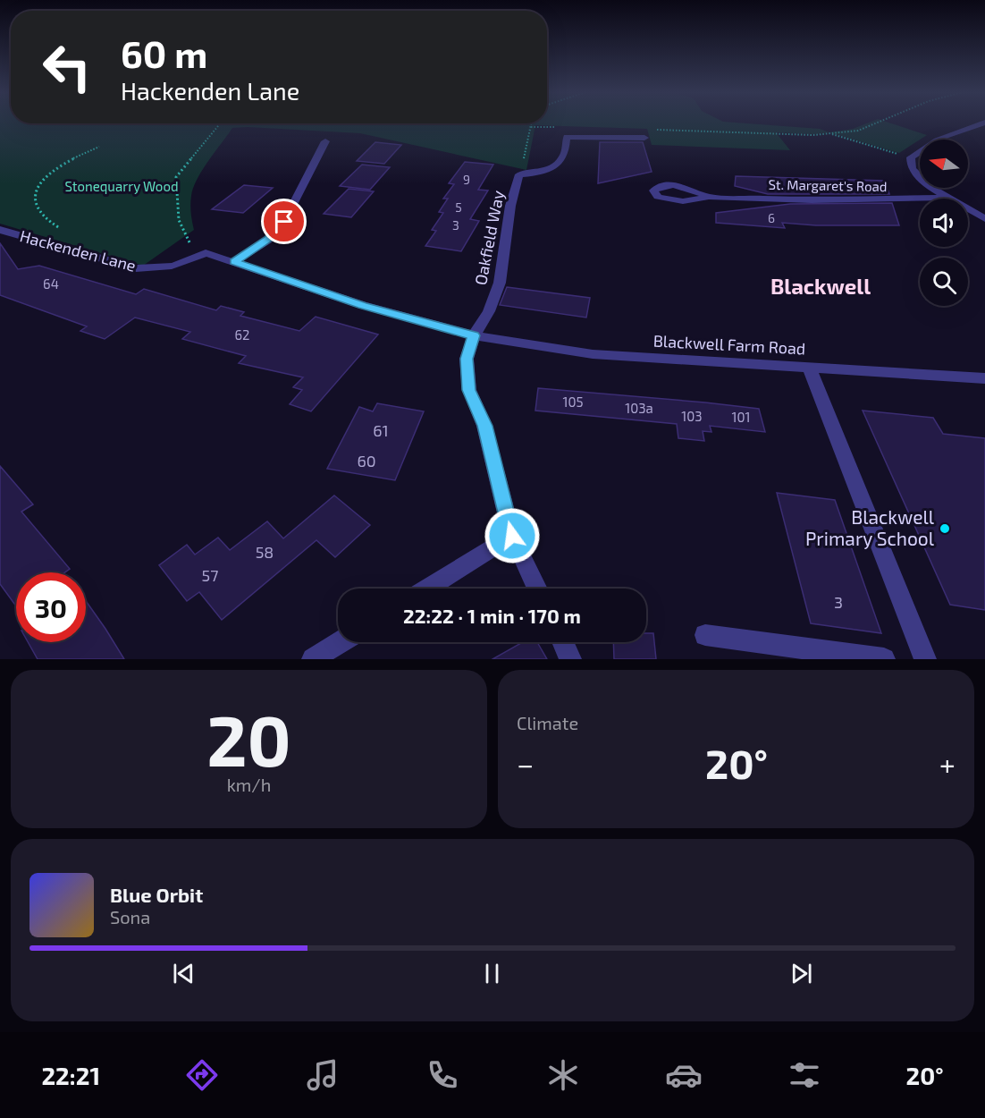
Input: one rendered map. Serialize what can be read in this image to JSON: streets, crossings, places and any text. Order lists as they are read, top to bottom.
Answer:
{
  "streets": {
    "street": [
      "St. Margaret's Road",
      "Oakfield Way",
      "Hackenden Lane",
      "Blackwell Farm Road"
    ]
  },
  "crossings": [
    ["Oakfield Way", "Blackwell Farm Road"]
  ],
  "districts": ["Blackwell"],
  "parks": ["Stonequarry Wood"],
  "places": ["Blackwell Primary School"],
  "house_numbers": [
    "9",
    "5",
    "6",
    "3",
    "64",
    "62",
    "105",
    "103a",
    "103",
    "101",
    "61",
    "60",
    "58",
    "57",
    "3"
  ],
  "north": "left",
  "page": {
    "turn": ["60 m", "Hackenden Lane"],
    "limit": "30",
    "trip": "22:22 · 1 min · 170 m",
    "tile": [
      ["20", "km/h"],
      "Climate"
    ],
    "heat": ["−", "20°", "+"],
    "song": ["Blue Orbit", "Sona"],
    "tabs": ["22:21", "20°"]
  }
}
